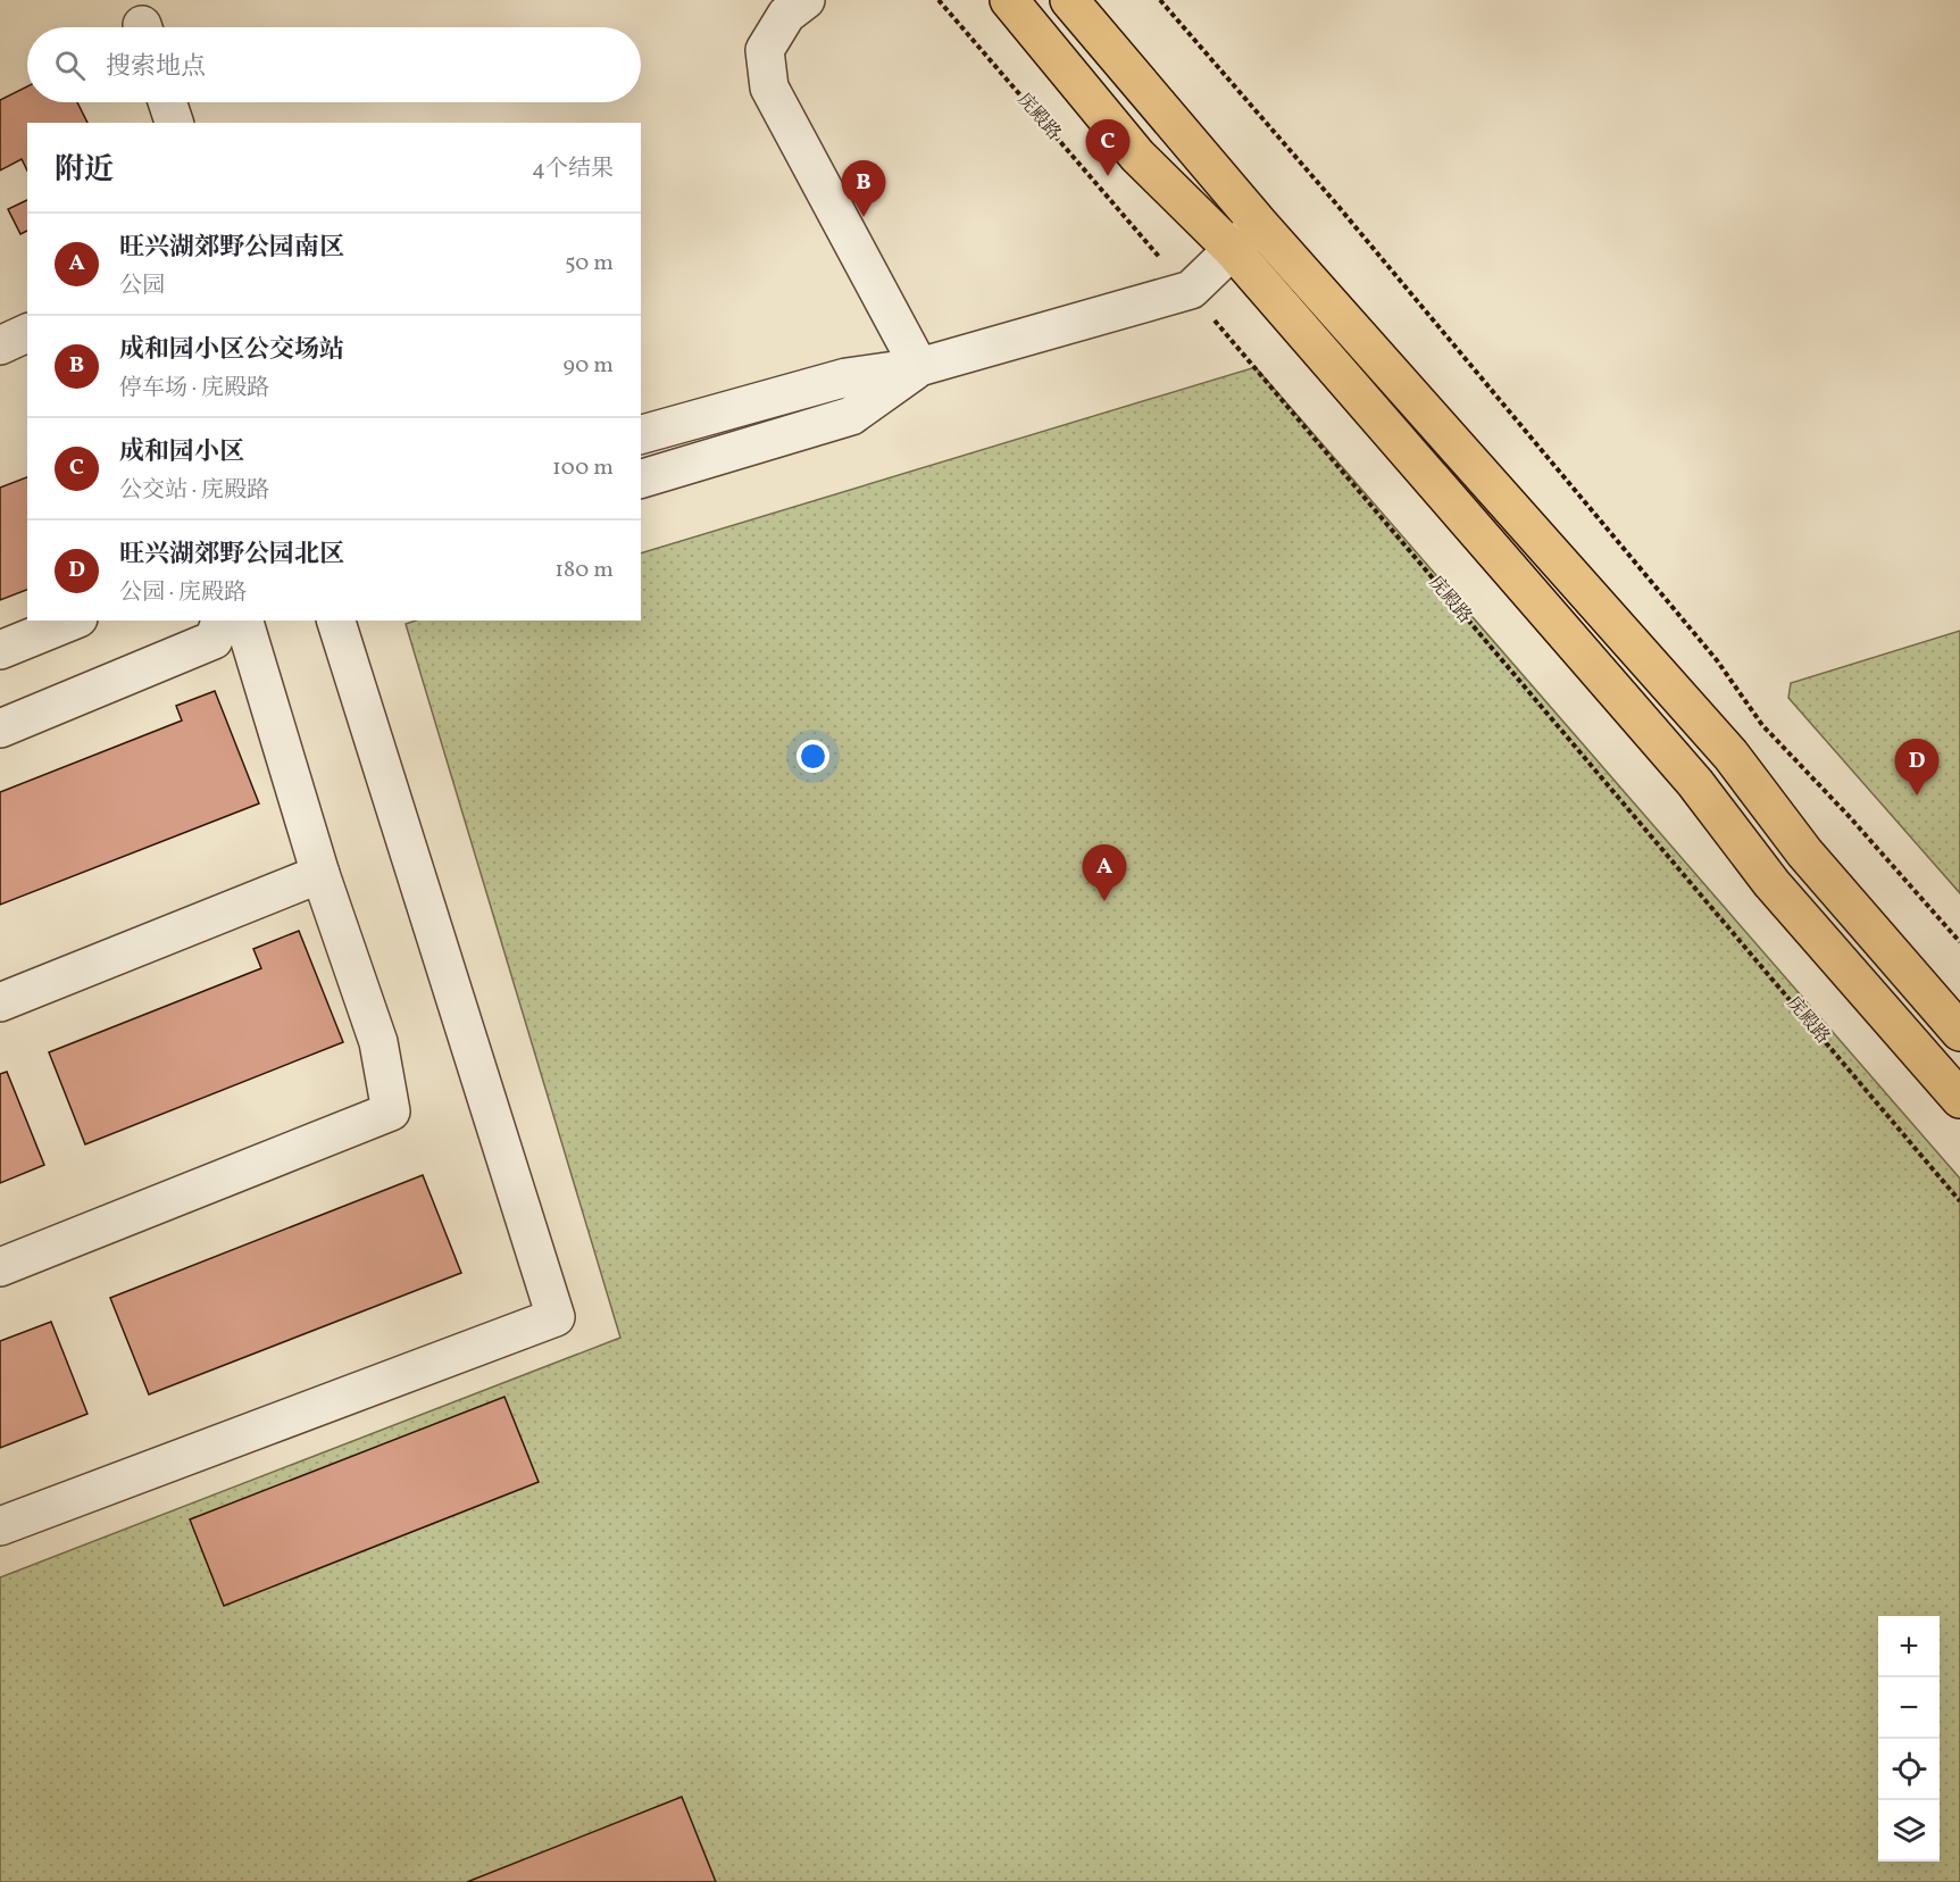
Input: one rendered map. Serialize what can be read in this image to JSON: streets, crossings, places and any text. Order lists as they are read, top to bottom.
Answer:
{
  "streets": {
    "path": ["庑殿路"]
  },
  "page": {
    "search": "搜索地点",
    "pins": [
      "C",
      "B",
      "D",
      "A"
    ],
    "heading": ["附近", "4个结果"],
    "list": [
      {
        "mark": "A",
        "name": "旺兴湖郊野公园南区",
        "note": "公园",
        "value": "50 m"
      },
      {
        "mark": "B",
        "name": "成和园小区公交场站",
        "note": "停车场 · 庑殿路",
        "value": "90 m"
      },
      {
        "mark": "C",
        "name": "成和园小区",
        "note": "公交站 · 庑殿路",
        "value": "100 m"
      },
      {
        "mark": "D",
        "name": "旺兴湖郊野公园北区",
        "note": "公园 · 庑殿路",
        "value": "180 m"
      }
    ],
    "map_buttons": ["+", "−"]
  }
}
